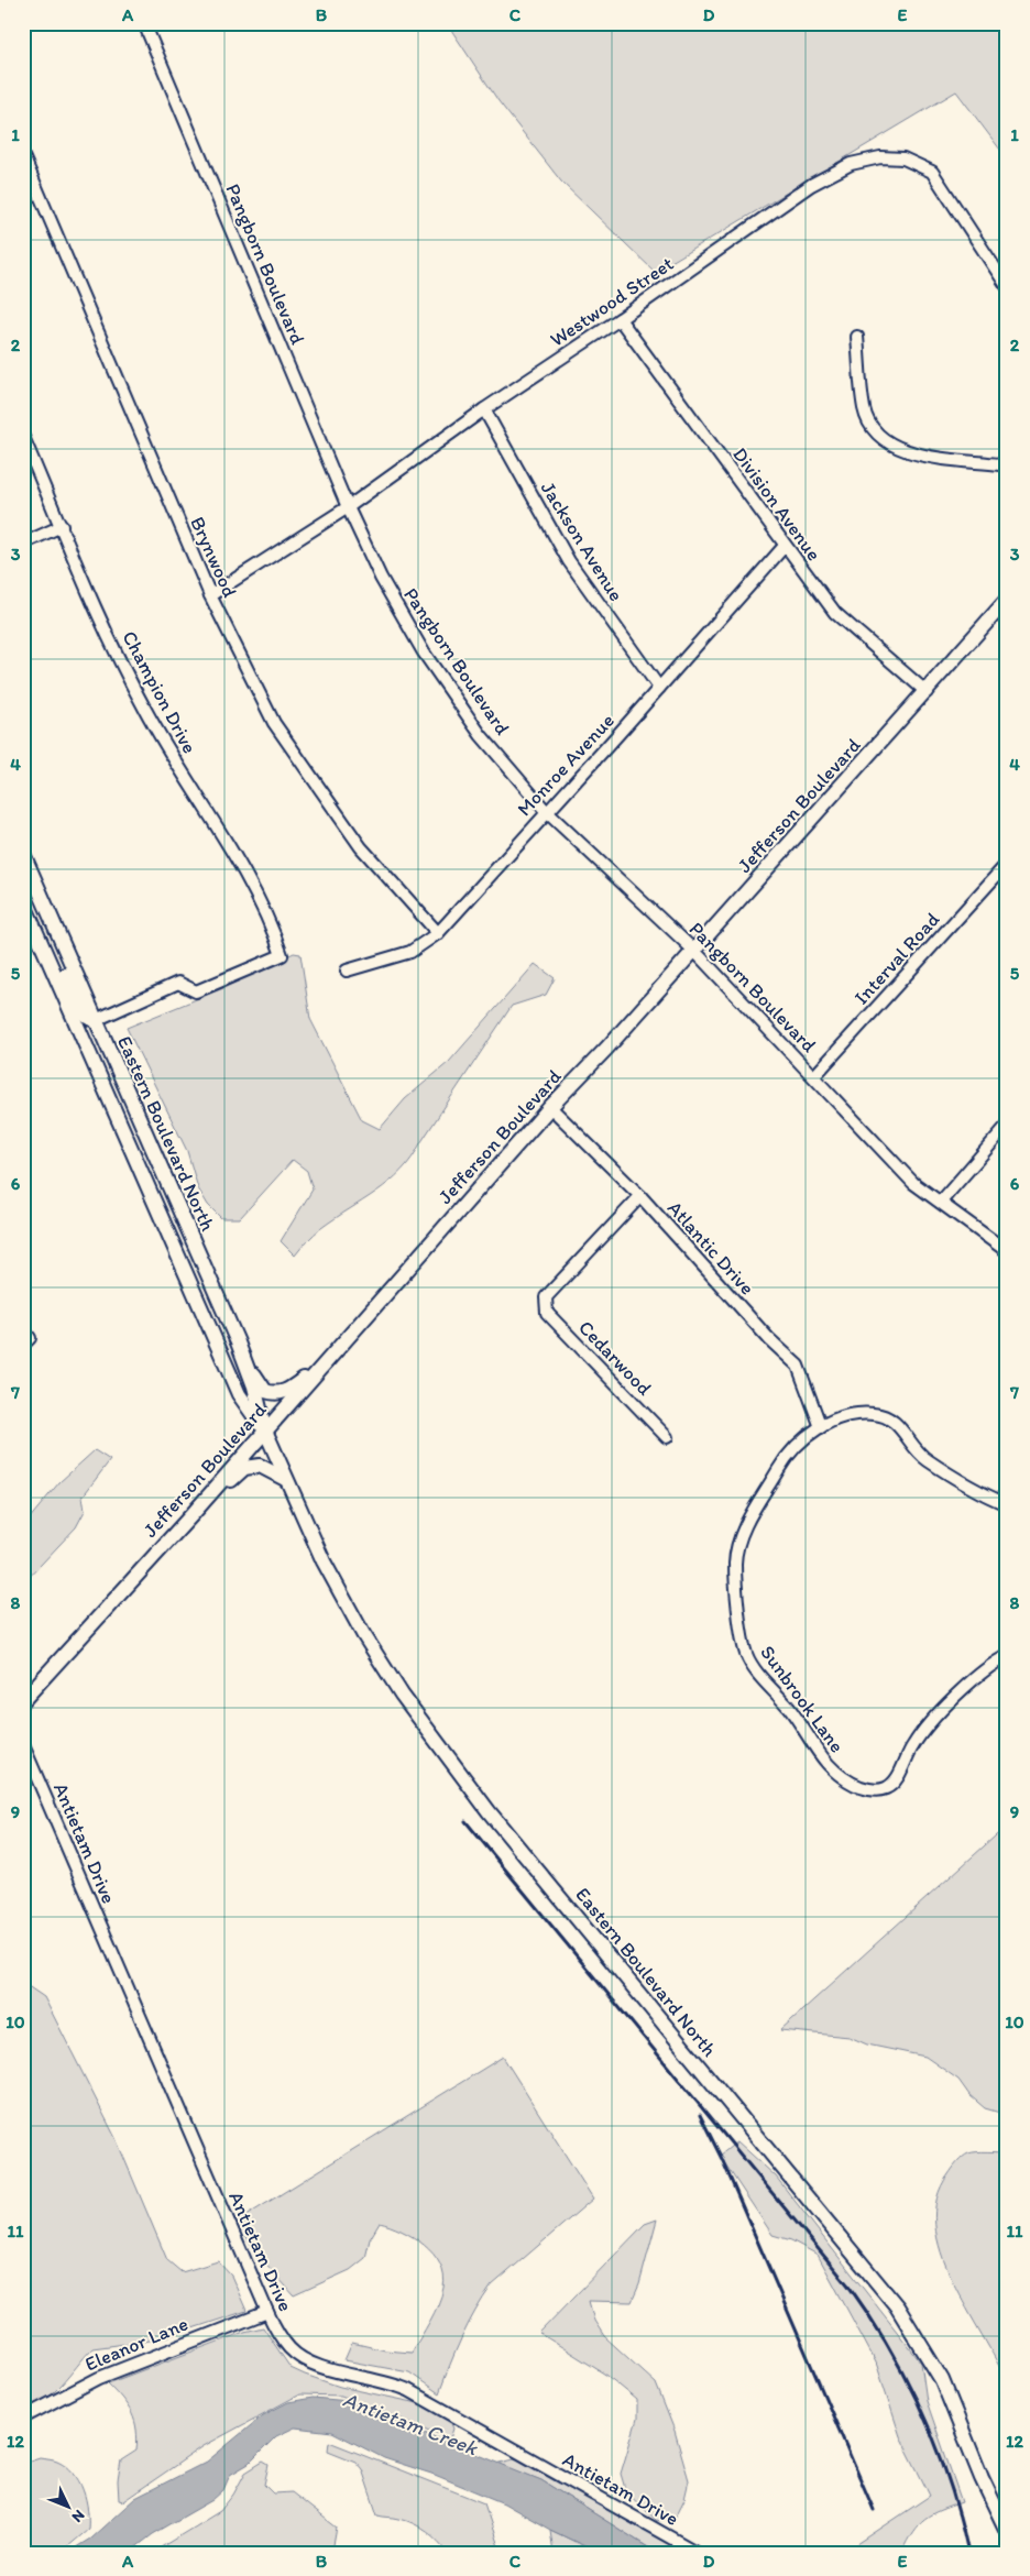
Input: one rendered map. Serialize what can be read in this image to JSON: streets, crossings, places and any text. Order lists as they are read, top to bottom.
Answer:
{
  "streets": {
    "main road": ["Jefferson Boulevard", "Eastern Boulevard North"],
    "street": [
      "Pangborn Boulevard",
      "Westwood Street",
      "Division Avenue",
      "Jackson Avenue",
      "Brynwood",
      "Champion Drive",
      "Monroe Avenue",
      "Interval Road",
      "Atlantic Drive",
      "Cedarwood",
      "Sunbrook Lane",
      "Antietam Drive",
      "Eleanor Lane"
    ]
  },
  "crossings": [
    ["Pangborn Boulevard", "Westwood Street"],
    ["Pangborn Boulevard", "Monroe Avenue"],
    ["Pangborn Boulevard", "Jefferson Boulevard"],
    ["Pangborn Boulevard", "Interval Road"],
    ["Westwood Street", "Division Avenue"],
    ["Westwood Street", "Jackson Avenue"],
    ["Westwood Street", "Brynwood"],
    ["Division Avenue", "Monroe Avenue"],
    ["Division Avenue", "Jefferson Boulevard"],
    ["Jackson Avenue", "Monroe Avenue"],
    ["Brynwood", "Monroe Avenue"],
    ["Champion Drive", "Eastern Boulevard North"],
    ["Jefferson Boulevard", "Eastern Boulevard North"],
    ["Jefferson Boulevard", "Atlantic Drive"],
    ["Atlantic Drive", "Cedarwood"],
    ["Atlantic Drive", "Sunbrook Lane"],
    ["Antietam Drive", "Eleanor Lane"]
  ],
  "water": ["Antietam Creek"],
  "north": "bottom right",
  "grid": {
    "columns": [
      "A",
      "B",
      "C",
      "D",
      "E"
    ],
    "rows": [
      "1",
      "2",
      "3",
      "4",
      "5",
      "6",
      "7",
      "8",
      "9",
      "10",
      "11",
      "12"
    ]
  }
}
